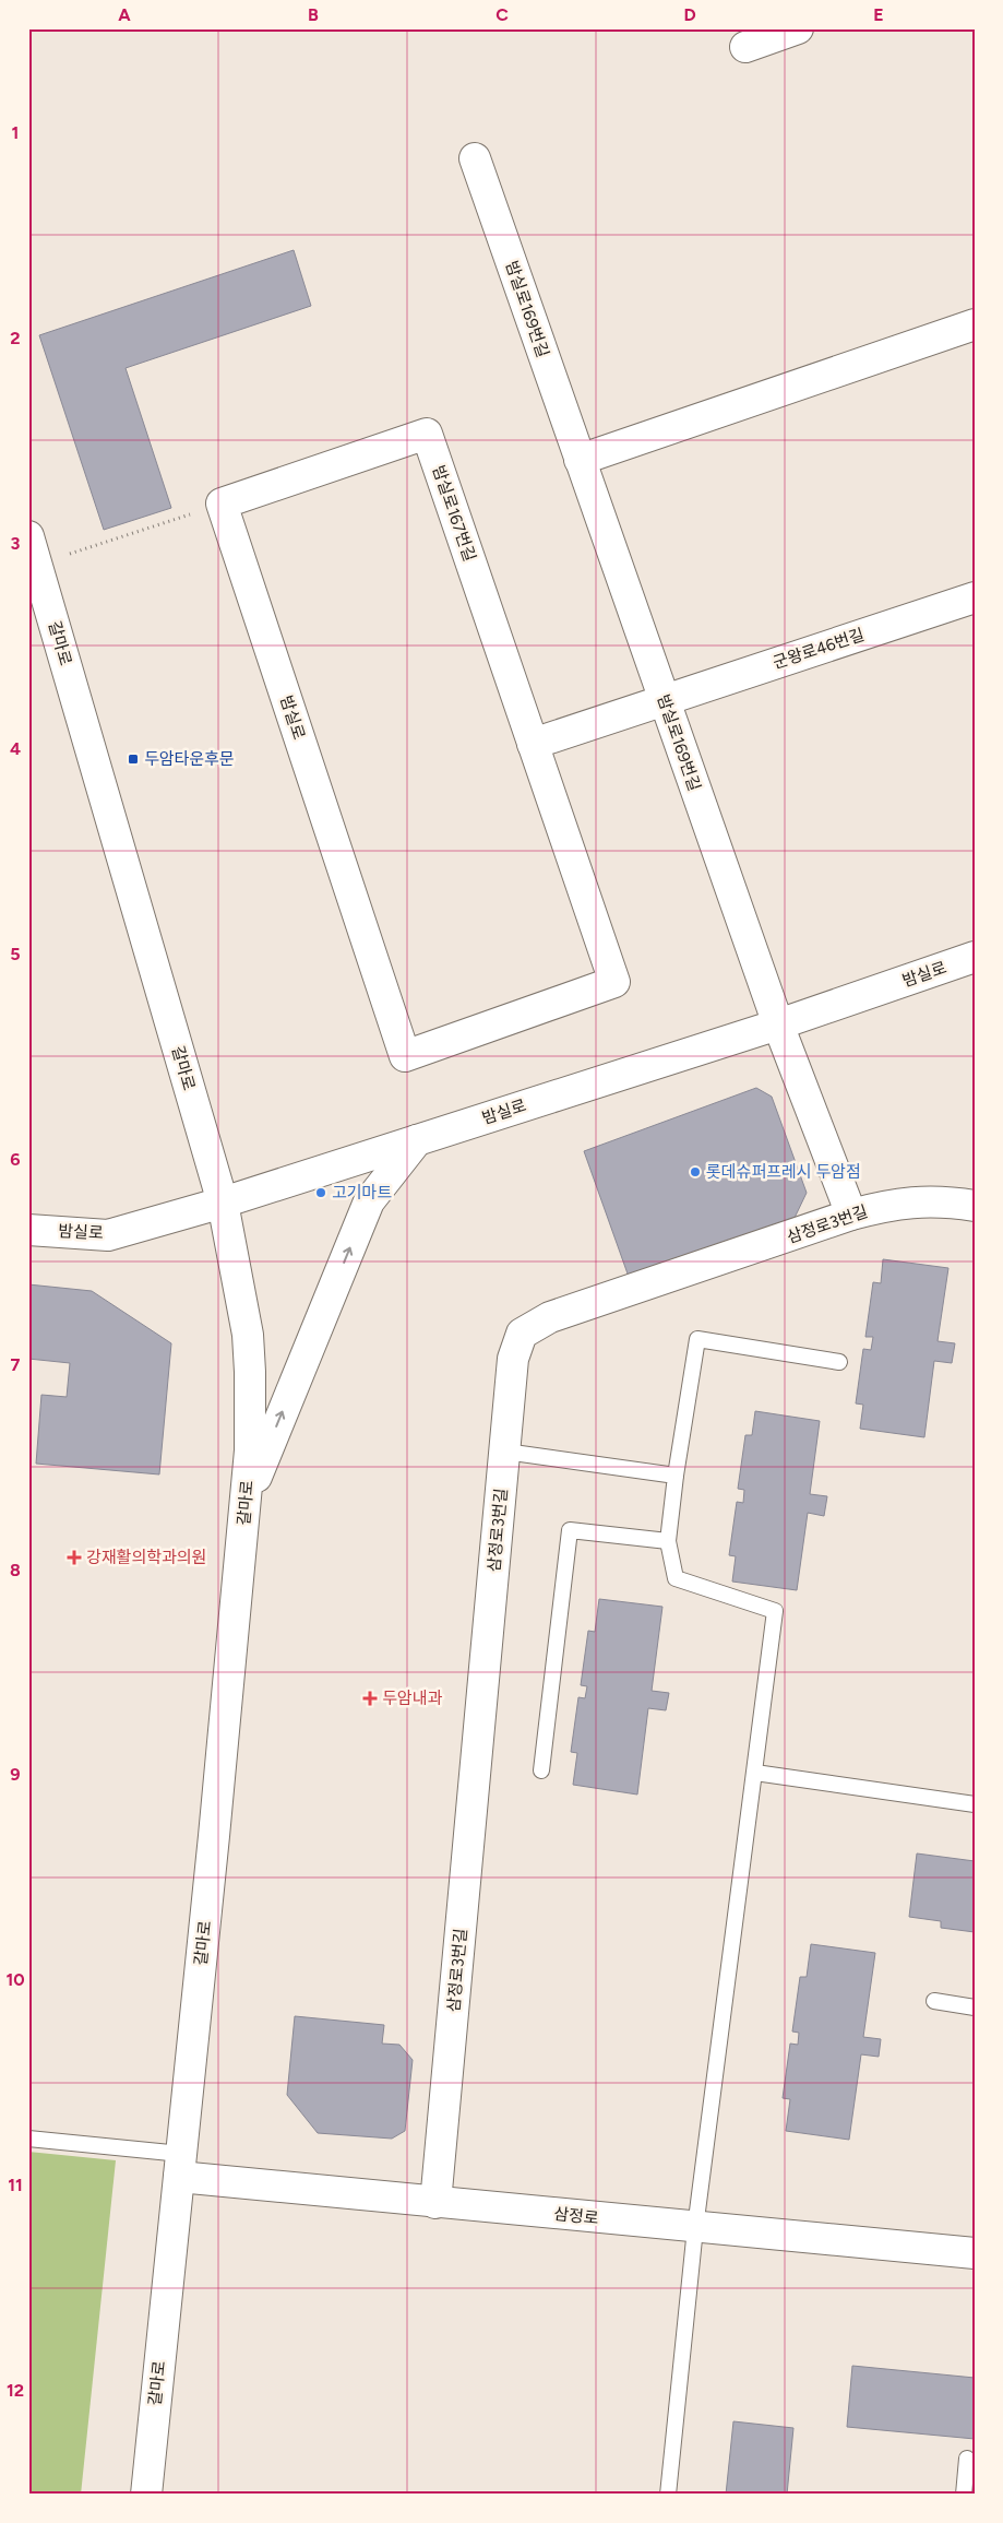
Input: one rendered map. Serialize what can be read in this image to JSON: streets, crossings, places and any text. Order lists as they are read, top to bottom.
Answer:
{
  "streets": {
    "street": [
      "밤실로169번길",
      "밤실로167번길",
      "갈마로",
      "군왕로46번길",
      "밤실로",
      "삼정로3번길",
      "삼정로"
    ]
  },
  "crossings": [
    ["밤실로169번길", "군왕로46번길"],
    ["밤실로169번길", "밤실로"],
    ["밤실로169번길", "삼정로3번길"],
    ["밤실로167번길", "군왕로46번길"],
    ["밤실로167번길", "밤실로"],
    ["갈마로", "밤실로"],
    ["갈마로", "삼정로"],
    ["삼정로3번길", "삼정로"]
  ],
  "places": {
    "transit": ["두암타운후문"],
    "other": ["롯데슈퍼프레시 두암점", "고기마트"],
    "health": ["강재활의학과의원", "두암내과"]
  },
  "grid": {
    "columns": [
      "A",
      "B",
      "C",
      "D",
      "E"
    ],
    "rows": [
      "1",
      "2",
      "3",
      "4",
      "5",
      "6",
      "7",
      "8",
      "9",
      "10",
      "11",
      "12"
    ]
  }
}
